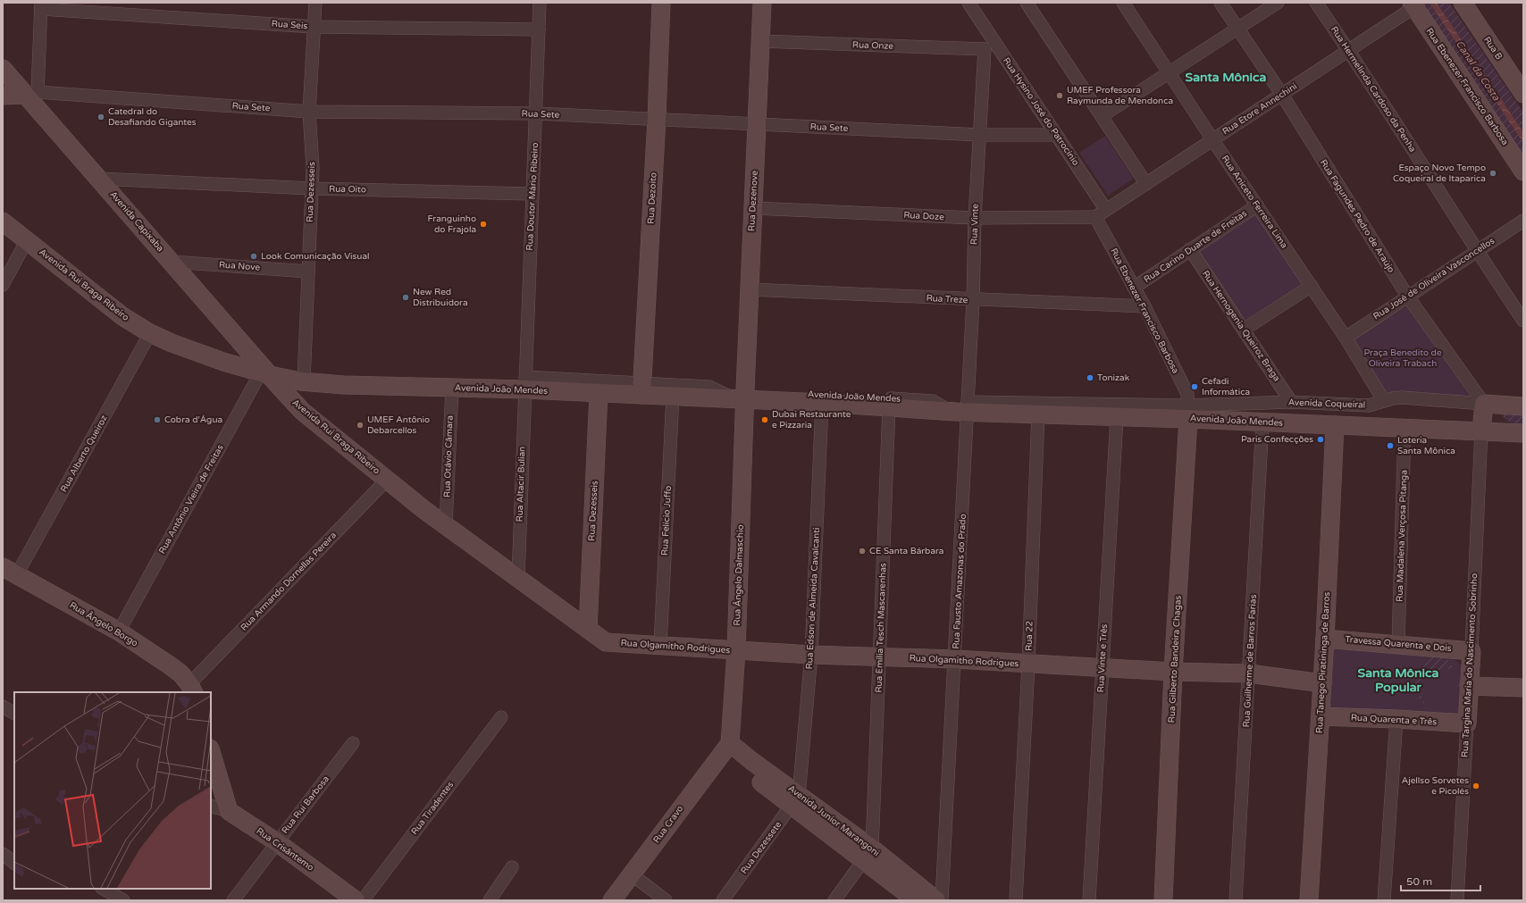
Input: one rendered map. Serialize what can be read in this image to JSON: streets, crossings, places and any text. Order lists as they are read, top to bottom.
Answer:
{
  "streets": {
    "street": [
      "Rua Seis",
      "Rua Onze",
      "Rua B",
      "Rua Ebenezer Francisco Barbosa",
      "Rua Hermelinda Cardoso da Penha",
      "Rua Sete",
      "Rua Etore Annechini",
      "Rua Hysino José do Patrocínio",
      "Rua Oito",
      "Rua Dezesseis",
      "Rua Doutor Mário Ribeiro",
      "Rua Dezoito",
      "Rua Dezenove",
      "Rua Aniceto Ferreira Lima",
      "Rua Doze",
      "Rua Fagundes Pedro de Araújo",
      "Avenida Capixaba",
      "Rua Vinte",
      "Rua Carino Duarte de Freitas",
      "Rua Nove",
      "Rua José de Oliveira Vasconcellos",
      "Avenida Rui Braga Ribeiro",
      "Rua Treze",
      "Rua Hernogenia Queiroz Braga",
      "Avenida João Mendes",
      "Avenida Coqueiral",
      "Rua Alberto Queiroz",
      "Rua Otávio Câmara",
      "Rua Altacir Bulian",
      "Rua Antônio Vieira de Freitas",
      "Rua Felício Juffo",
      "Rua Madalena Verçosa Pitanga",
      "Rua Ângelo Dalmaschio",
      "Rua Armando Dornellas Pereira",
      "Rua Fausto Amazonas do Prado",
      "Rua Edson de Almeida Cavalcanti",
      "Rua Ângelo Borgo",
      "Rua Emília Tesch Mascarenhas",
      "Rua 22",
      "Travessa Quarenta e Dois",
      "Rua Olgamitho Rodrigues",
      "Rua Vinte e Três",
      "Rua Gilberto Bandeira Chagas",
      "Rua Guilherme de Barros Farias",
      "Rua Tanego Piratininga de Barros",
      "Rua Targina Maria do Nascimento Sobrinho",
      "Rua Quarenta e Três",
      "Rua Rui Barbosa",
      "Rua Tiradentes",
      "Avenida Junior Marangoni",
      "Rua Cravo",
      "Rua Dezessete",
      "Rua Crisântemo"
    ]
  },
  "crossings": [
    ["Rua Seis", "Rua Dezesseis"],
    ["Rua Seis", "Rua Doutor Mário Ribeiro"],
    ["Rua Onze", "Rua Hysino José do Patrocínio"],
    ["Rua Onze", "Rua Dezenove"],
    ["Rua Onze", "Rua Vinte"],
    ["Rua Ebenezer Francisco Barbosa", "Rua Etore Annechini"],
    ["Rua Ebenezer Francisco Barbosa", "Rua Doze"],
    ["Rua Ebenezer Francisco Barbosa", "Rua Carino Duarte de Freitas"],
    ["Rua Ebenezer Francisco Barbosa", "Rua Treze"],
    ["Rua Ebenezer Francisco Barbosa", "Avenida João Mendes"],
    ["Rua Ebenezer Francisco Barbosa", "Avenida Coqueiral"],
    ["Rua Ebenezer Francisco Barbosa", "Rua Gilberto Bandeira Chagas"],
    ["Rua Hermelinda Cardoso da Penha", "Rua Etore Annechini"],
    ["Rua Hermelinda Cardoso da Penha", "Rua José de Oliveira Vasconcellos"],
    ["Rua Sete", "Rua Hysino José do Patrocínio"],
    ["Rua Sete", "Rua Dezesseis"],
    ["Rua Sete", "Rua Doutor Mário Ribeiro"],
    ["Rua Sete", "Rua Dezoito"],
    ["Rua Sete", "Rua Dezenove"],
    ["Rua Sete", "Avenida Capixaba"],
    ["Rua Sete", "Rua Vinte"],
    ["Rua Etore Annechini", "Rua Hysino José do Patrocínio"],
    ["Rua Etore Annechini", "Rua Aniceto Ferreira Lima"],
    ["Rua Etore Annechini", "Rua Fagundes Pedro de Araújo"],
    ["Rua Hysino José do Patrocínio", "Rua Vinte"],
    ["Rua Oito", "Rua Dezesseis"],
    ["Rua Oito", "Rua Doutor Mário Ribeiro"],
    ["Rua Oito", "Avenida Capixaba"],
    ["Rua Dezesseis", "Rua Nove"],
    ["Rua Dezesseis", "Avenida Rui Braga Ribeiro"],
    ["Rua Dezesseis", "Avenida João Mendes"],
    ["Rua Doutor Mário Ribeiro", "Avenida João Mendes"],
    ["Rua Doutor Mário Ribeiro", "Rua Altacir Bulian"],
    ["Rua Dezoito", "Avenida João Mendes"],
    ["Rua Dezenove", "Rua Doze"],
    ["Rua Dezenove", "Rua Treze"],
    ["Rua Dezenove", "Avenida João Mendes"],
    ["Rua Dezenove", "Rua Ângelo Dalmaschio"],
    ["Rua Aniceto Ferreira Lima", "Rua Carino Duarte de Freitas"],
    ["Rua Aniceto Ferreira Lima", "Rua José de Oliveira Vasconcellos"],
    ["Rua Aniceto Ferreira Lima", "Avenida Coqueiral"],
    ["Rua Doze", "Rua Vinte"],
    ["Rua Fagundes Pedro de Araújo", "Rua José de Oliveira Vasconcellos"],
    ["Rua Fagundes Pedro de Araújo", "Avenida Coqueiral"],
    ["Avenida Capixaba", "Rua Nove"],
    ["Avenida Capixaba", "Avenida Rui Braga Ribeiro"],
    ["Avenida Capixaba", "Avenida João Mendes"],
    ["Avenida Capixaba", "Rua Antônio Vieira de Freitas"],
    ["Rua Vinte", "Rua Treze"],
    ["Rua Vinte", "Avenida João Mendes"],
    ["Rua Vinte", "Rua Fausto Amazonas do Prado"],
    ["Rua Carino Duarte de Freitas", "Rua Hernogenia Queiroz Braga"],
    ["Avenida Rui Braga Ribeiro", "Avenida João Mendes"],
    ["Avenida Rui Braga Ribeiro", "Rua Alberto Queiroz"],
    ["Avenida Rui Braga Ribeiro", "Rua Otávio Câmara"],
    ["Avenida Rui Braga Ribeiro", "Rua Altacir Bulian"],
    ["Avenida Rui Braga Ribeiro", "Rua Antônio Vieira de Freitas"],
    ["Avenida Rui Braga Ribeiro", "Rua Armando Dornellas Pereira"],
    ["Avenida Rui Braga Ribeiro", "Rua Olgamitho Rodrigues"],
    ["Rua Hernogenia Queiroz Braga", "Avenida Coqueiral"],
    ["Avenida João Mendes", "Avenida Coqueiral"],
    ["Avenida João Mendes", "Rua Otávio Câmara"],
    ["Avenida João Mendes", "Rua Altacir Bulian"],
    ["Avenida João Mendes", "Rua Antônio Vieira de Freitas"],
    ["Avenida João Mendes", "Rua Felício Juffo"],
    ["Avenida João Mendes", "Rua Madalena Verçosa Pitanga"],
    ["Avenida João Mendes", "Rua Ângelo Dalmaschio"],
    ["Avenida João Mendes", "Rua Fausto Amazonas do Prado"],
    ["Avenida João Mendes", "Rua Edson de Almeida Cavalcanti"],
    ["Avenida João Mendes", "Rua Emília Tesch Mascarenhas"],
    ["Avenida João Mendes", "Rua 22"],
    ["Avenida João Mendes", "Rua Vinte e Três"],
    ["Avenida João Mendes", "Rua Gilberto Bandeira Chagas"],
    ["Avenida João Mendes", "Rua Guilherme de Barros Farias"],
    ["Avenida João Mendes", "Rua Tanego Piratininga de Barros"],
    ["Avenida João Mendes", "Rua Targina Maria do Nascimento Sobrinho"],
    ["Avenida Coqueiral", "Rua Gilberto Bandeira Chagas"],
    ["Rua Alberto Queiroz", "Rua Ângelo Borgo"],
    ["Rua Antônio Vieira de Freitas", "Rua Ângelo Borgo"],
    ["Rua Felício Juffo", "Rua Olgamitho Rodrigues"],
    ["Rua Madalena Verçosa Pitanga", "Travessa Quarenta e Dois"],
    ["Rua Ângelo Dalmaschio", "Rua Olgamitho Rodrigues"],
    ["Rua Ângelo Dalmaschio", "Avenida Junior Marangoni"],
    ["Rua Ângelo Dalmaschio", "Rua Cravo"],
    ["Rua Armando Dornellas Pereira", "Rua Ângelo Borgo"],
    ["Rua Fausto Amazonas do Prado", "Rua Olgamitho Rodrigues"],
    ["Rua Edson de Almeida Cavalcanti", "Rua Olgamitho Rodrigues"],
    ["Rua Edson de Almeida Cavalcanti", "Avenida Junior Marangoni"],
    ["Rua Edson de Almeida Cavalcanti", "Rua Dezessete"],
    ["Rua Emília Tesch Mascarenhas", "Rua Olgamitho Rodrigues"],
    ["Rua Emília Tesch Mascarenhas", "Avenida Junior Marangoni"],
    ["Rua 22", "Rua Olgamitho Rodrigues"],
    ["Travessa Quarenta e Dois", "Rua Tanego Piratininga de Barros"],
    ["Travessa Quarenta e Dois", "Rua Targina Maria do Nascimento Sobrinho"],
    ["Rua Olgamitho Rodrigues", "Rua Vinte e Três"],
    ["Rua Olgamitho Rodrigues", "Rua Gilberto Bandeira Chagas"],
    ["Rua Olgamitho Rodrigues", "Rua Guilherme de Barros Farias"],
    ["Rua Olgamitho Rodrigues", "Rua Tanego Piratininga de Barros"],
    ["Rua Tanego Piratininga de Barros", "Rua Quarenta e Três"],
    ["Rua Targina Maria do Nascimento Sobrinho", "Rua Quarenta e Três"],
    ["Rua Rui Barbosa", "Rua Crisântemo"],
    ["Avenida Junior Marangoni", "Rua Cravo"],
    ["Avenida Junior Marangoni", "Rua Dezessete"]
  ],
  "districts": ["Santa Mônica", "Santa Mônica Popular"],
  "water": ["Canal da Costa"],
  "parks": ["Praça Benedito de Oliveira Trabach"],
  "places": [
    "UMEF Professora Raymunda de Mendonca",
    "Catedral do Desafiando Gigantes",
    "Espaço Novo Tempo Coqueiral de Itaparica",
    "Franguinho do Frajola",
    "Look Comunicação Visual",
    "New Red Distribuidora",
    "Tonizak",
    "Cefadi Informática",
    "Cobra d'Água",
    "Dubai Restaurante e Pizzaria",
    "UMEF Antônio Debarcellos",
    "Paris Confecções",
    "Loteria Santa Mônica",
    "CE Santa Bárbara",
    "Ajellso Sorvetes e Picolés"
  ],
  "scale_bar": "50 m"
}
